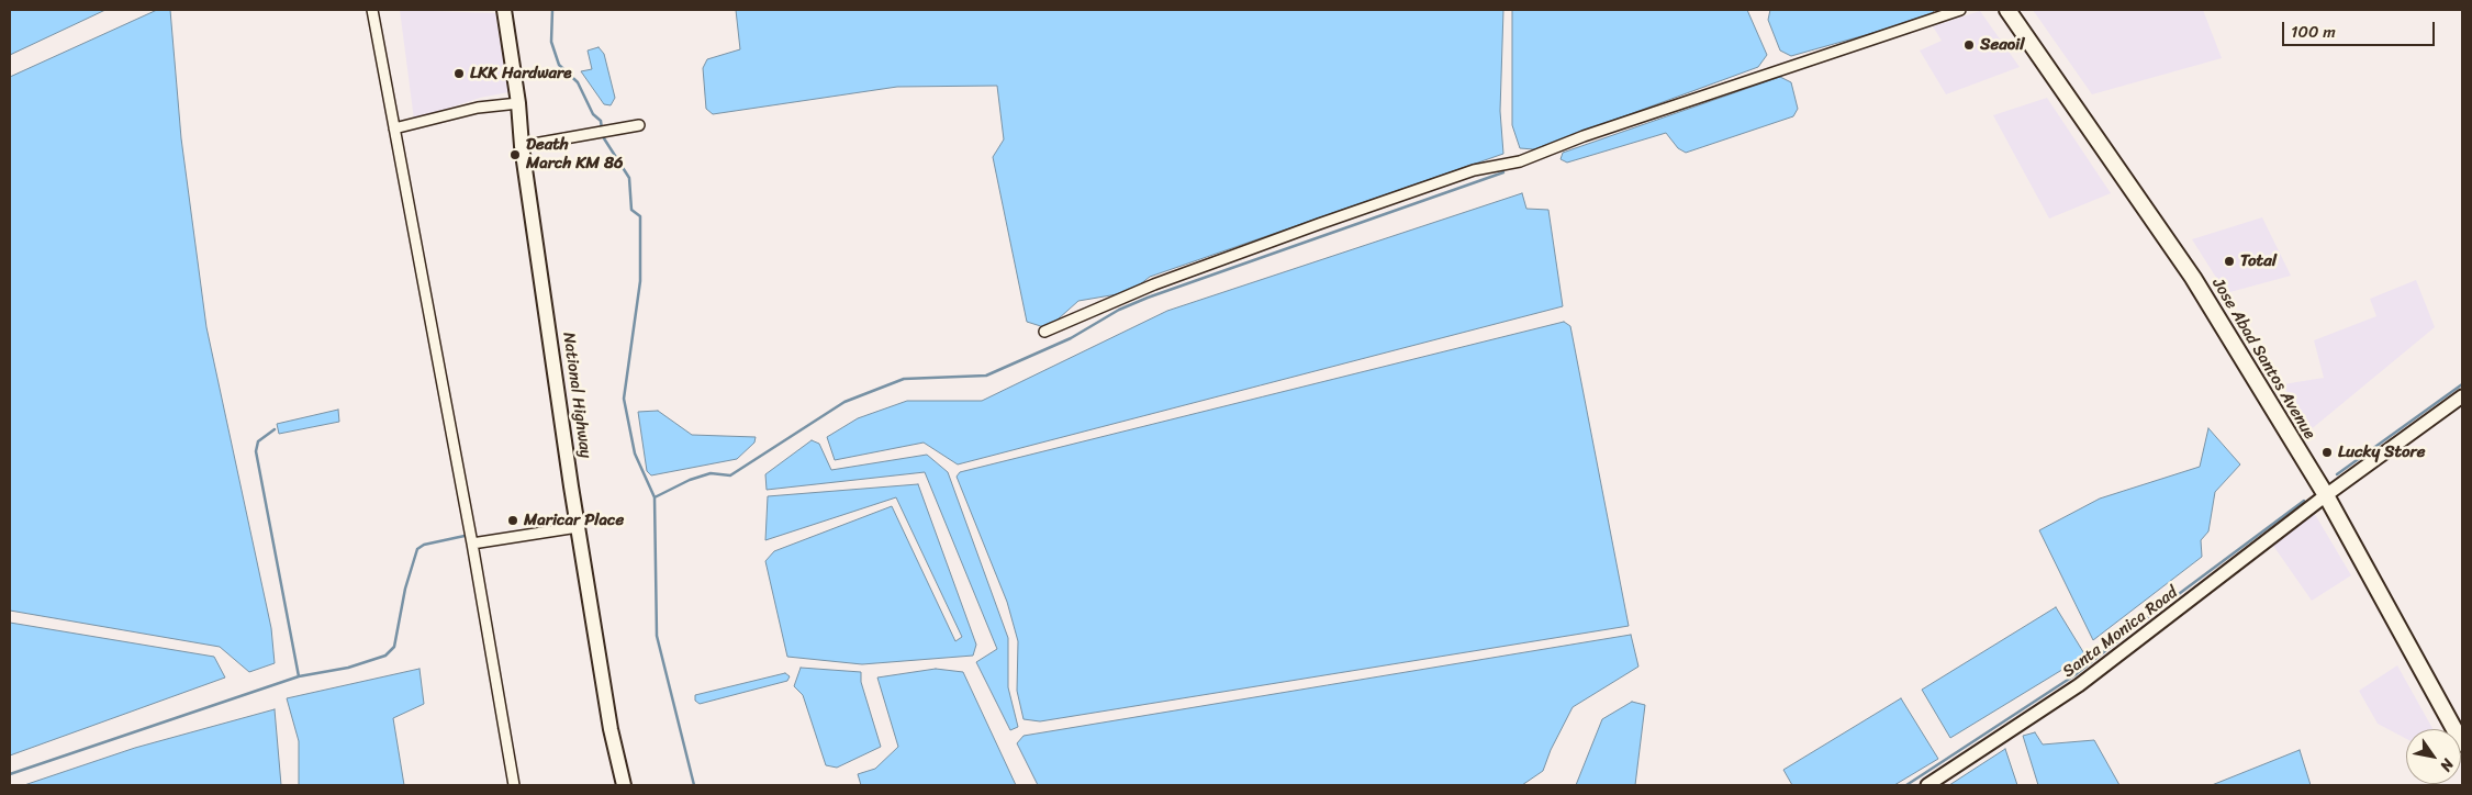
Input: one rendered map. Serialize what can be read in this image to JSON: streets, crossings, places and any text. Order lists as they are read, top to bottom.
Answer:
{
  "streets": {
    "highway": ["Jose Abad Santos Avenue"],
    "main road": ["National Highway"],
    "street": ["Santa Monica Road"]
  },
  "crossings": [
    ["Jose Abad Santos Avenue", "Santa Monica Road"]
  ],
  "places": [
    "Seaoil",
    "LKK Hardware",
    "Death March KM 86",
    "Total",
    "Lucky Store",
    "Maricar Place"
  ],
  "scale_bar": "100 m",
  "north": "bottom right"
}
